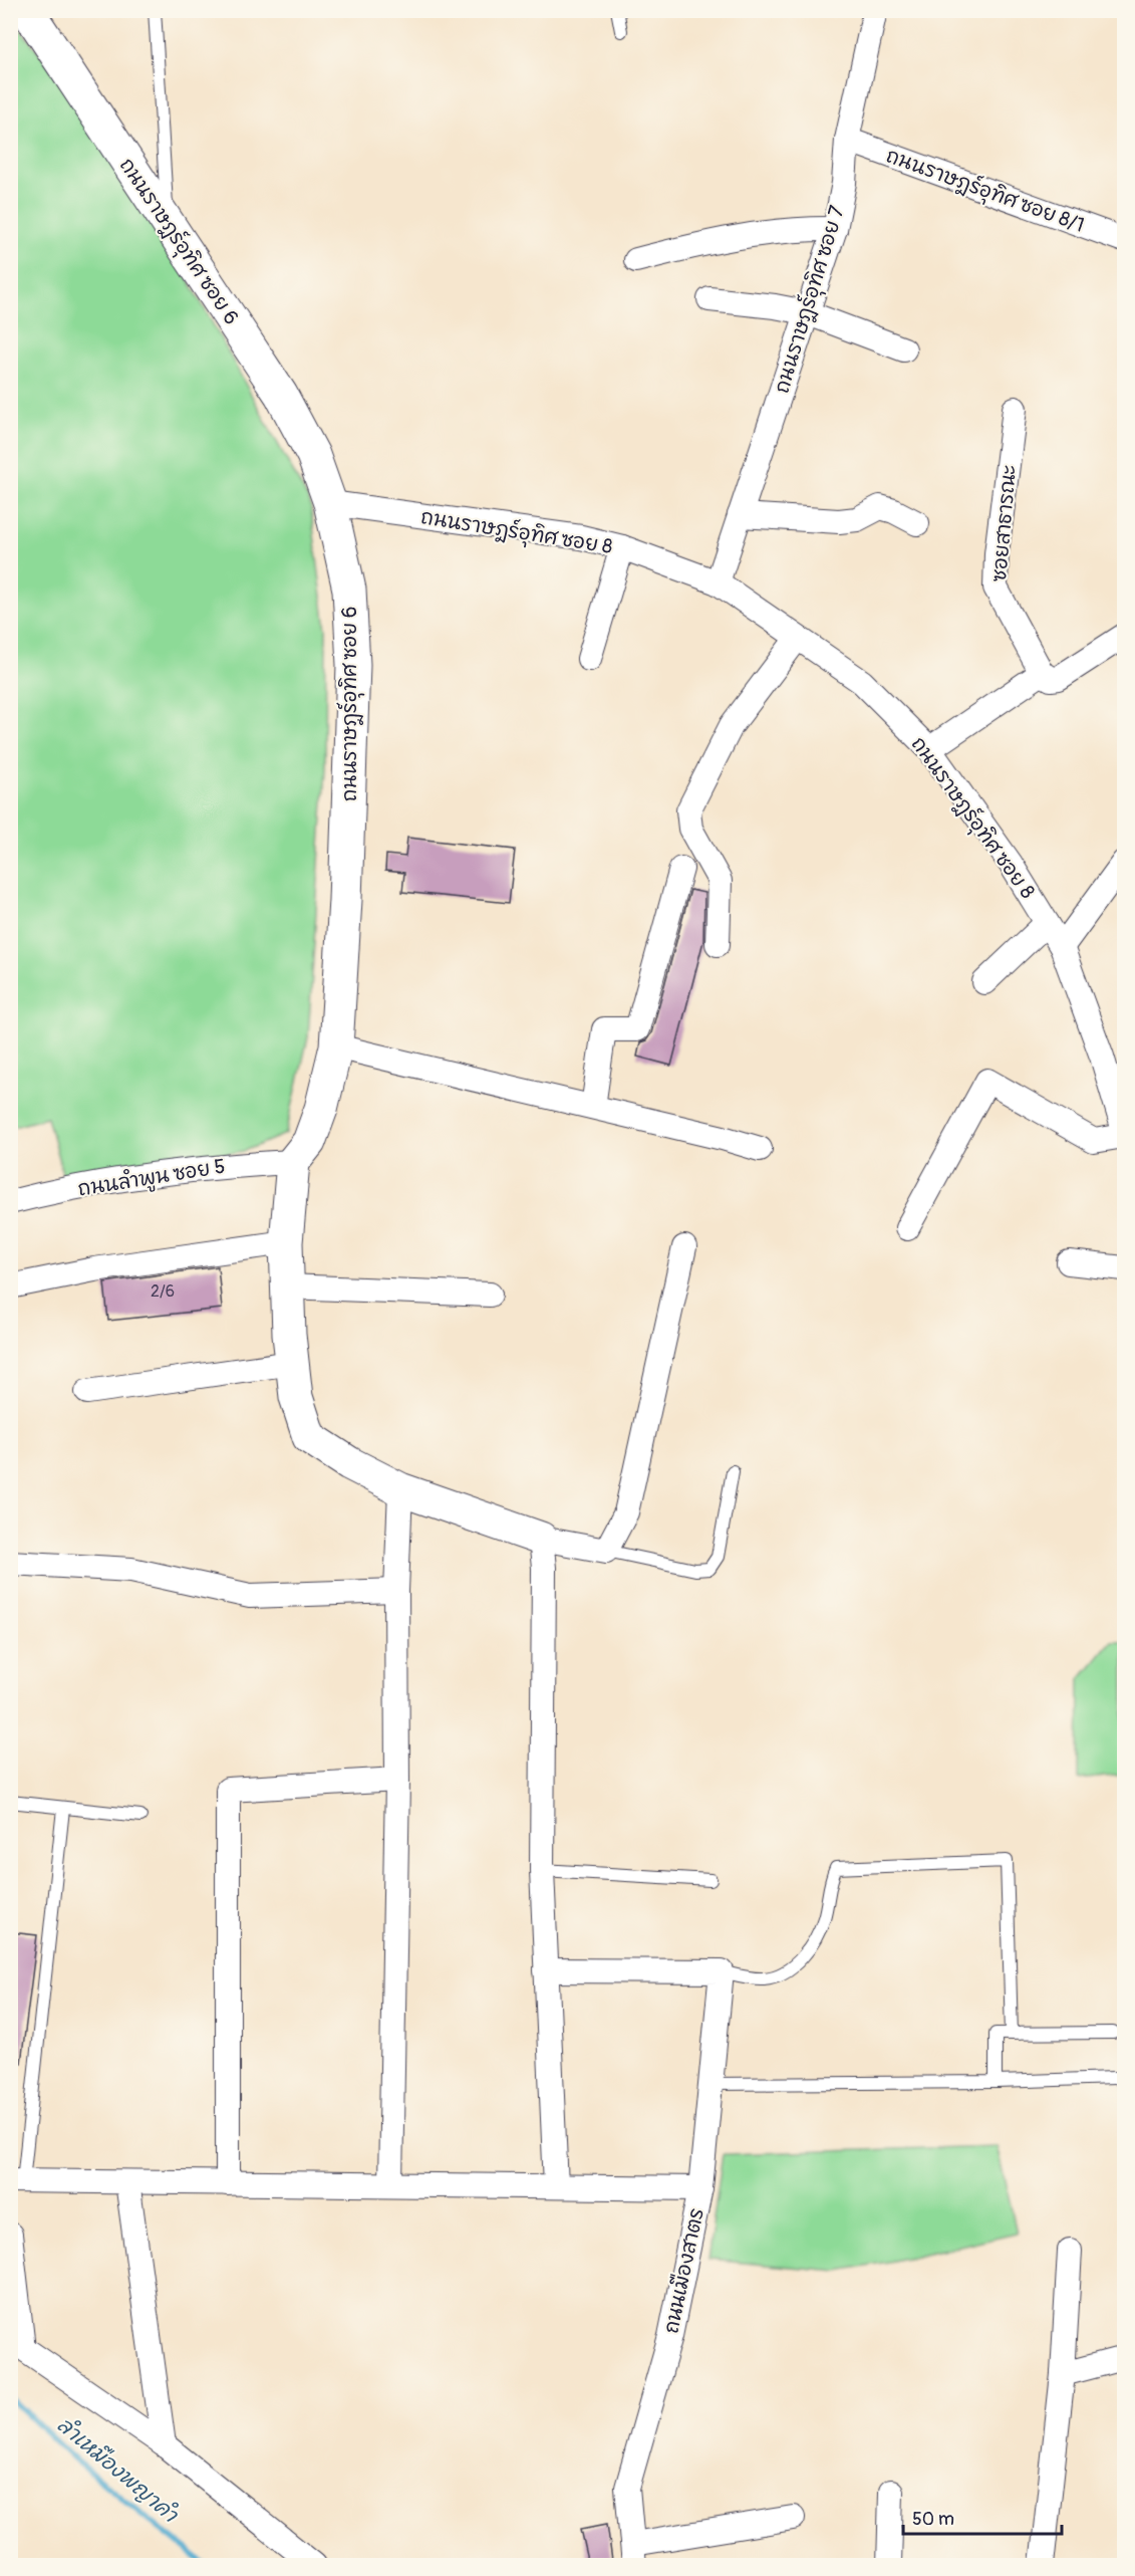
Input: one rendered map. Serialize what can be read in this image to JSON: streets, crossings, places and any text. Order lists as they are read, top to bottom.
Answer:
{
  "streets": {
    "street": [
      "ถนนราษฎร์อุทิศ ซอย 8/1",
      "ถนนราษฎร์อุทิศ ซอย 6",
      "ถนนราษฎร์อุทิศ ซอย 7",
      "ซอยสาธารณะ",
      "ถนนราษฎร์อุทิศ ซอย 8",
      "ถนนลำพูน ซอย 5",
      "ถนนเมืองสาตร"
    ]
  },
  "crossings": [
    ["ถนนราษฎร์อุทิศ ซอย 8/1", "ถนนราษฎร์อุทิศ ซอย 7"],
    ["ถนนราษฎร์อุทิศ ซอย 6", "ถนนราษฎร์อุทิศ ซอย 8"],
    ["ถนนราษฎร์อุทิศ ซอย 6", "ถนนลำพูน ซอย 5"],
    ["ถนนราษฎร์อุทิศ ซอย 7", "ถนนราษฎร์อุทิศ ซอย 8"]
  ],
  "water": ["ลำเหมืองพญาคำ"],
  "house_numbers": ["2/6"],
  "scale_bar": "50 m"
}
